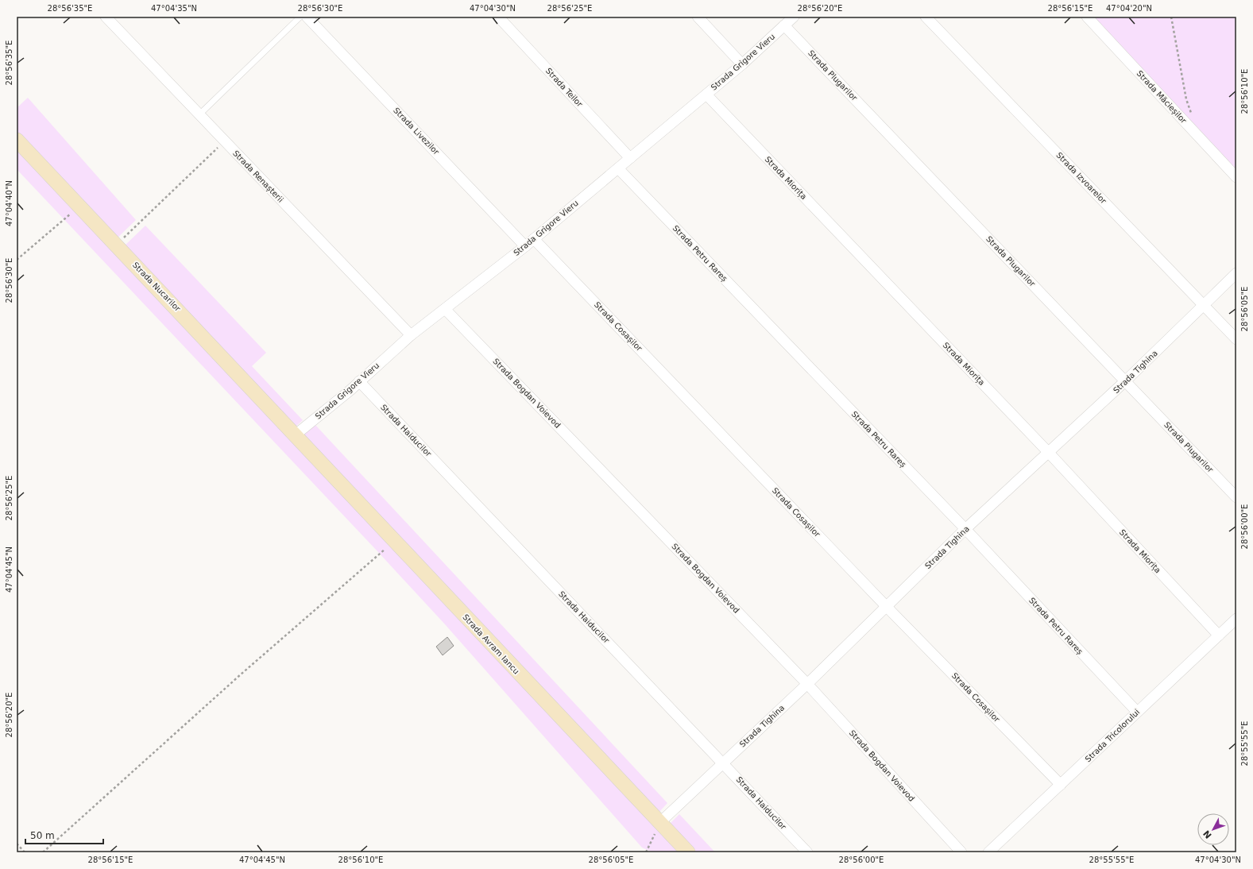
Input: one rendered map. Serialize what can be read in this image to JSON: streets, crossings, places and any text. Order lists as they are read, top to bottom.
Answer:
{
  "streets": {
    "street": [
      "Strada Grigore Vieru",
      "Strada Plugarilor",
      "Strada Teilor",
      "Strada Măcieșilor",
      "Strada Livezilor",
      "Strada Renașterii",
      "Strada Miorița",
      "Strada Izvoarelor",
      "Strada Petru Rareș",
      "Strada Nucarilor",
      "Strada Cosașilor",
      "Strada Tighina",
      "Strada Bogdan Voievod",
      "Strada Haiducilor",
      "Strada Avram Iancu",
      "Strada Tricolorului"
    ]
  },
  "crossings": [
    ["Strada Grigore Vieru", "Strada Plugarilor"],
    ["Strada Grigore Vieru", "Strada Teilor"],
    ["Strada Grigore Vieru", "Strada Livezilor"],
    ["Strada Grigore Vieru", "Strada Renașterii"],
    ["Strada Grigore Vieru", "Strada Miorița"],
    ["Strada Grigore Vieru", "Strada Petru Rareș"],
    ["Strada Grigore Vieru", "Strada Nucarilor"],
    ["Strada Grigore Vieru", "Strada Cosașilor"],
    ["Strada Grigore Vieru", "Strada Bogdan Voievod"],
    ["Strada Grigore Vieru", "Strada Haiducilor"],
    ["Strada Grigore Vieru", "Strada Avram Iancu"],
    ["Strada Plugarilor", "Strada Tighina"],
    ["Strada Miorița", "Strada Tighina"],
    ["Strada Miorița", "Strada Tricolorului"],
    ["Strada Izvoarelor", "Strada Tighina"],
    ["Strada Petru Rareș", "Strada Tighina"],
    ["Strada Petru Rareș", "Strada Tricolorului"],
    ["Strada Nucarilor", "Strada Avram Iancu"],
    ["Strada Cosașilor", "Strada Tighina"],
    ["Strada Cosașilor", "Strada Tricolorului"],
    ["Strada Tighina", "Strada Bogdan Voievod"],
    ["Strada Tighina", "Strada Haiducilor"],
    ["Strada Tighina", "Strada Avram Iancu"]
  ],
  "scale_bar": "50 m",
  "north": "bottom left",
  "coordinates": [
    "28°56'35\"E",
    "47°04'35\"N",
    "28°56'30\"E",
    "47°04'30\"N",
    "28°56'25\"E",
    "28°56'20\"E",
    "28°56'15\"E",
    "47°04'20\"N",
    "28°56'10\"E",
    "47°04'40\"N",
    "28°56'05\"E",
    "28°56'00\"E",
    "47°04'45\"N",
    "28°55'55\"E"
  ]
}
